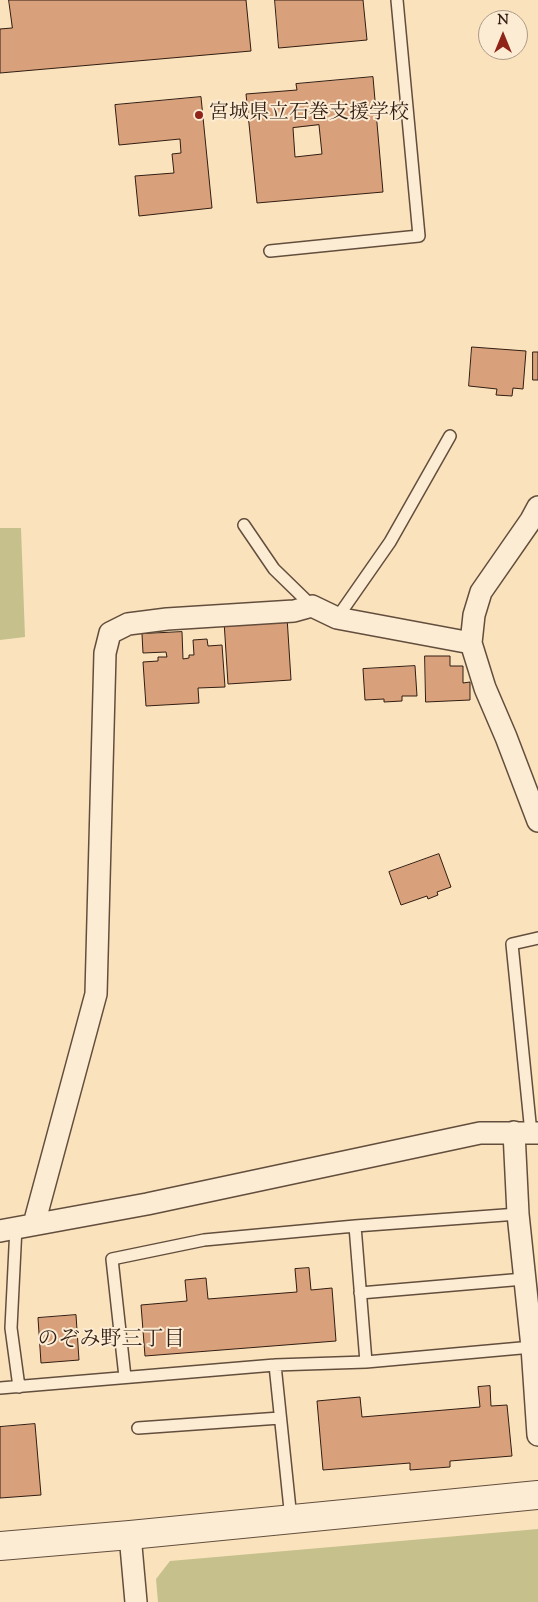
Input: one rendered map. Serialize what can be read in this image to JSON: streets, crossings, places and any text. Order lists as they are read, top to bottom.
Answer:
{
  "districts": ["のぞみ野三丁目"],
  "places": ["宮城県立石巻支援学校"],
  "north": "top"
}
